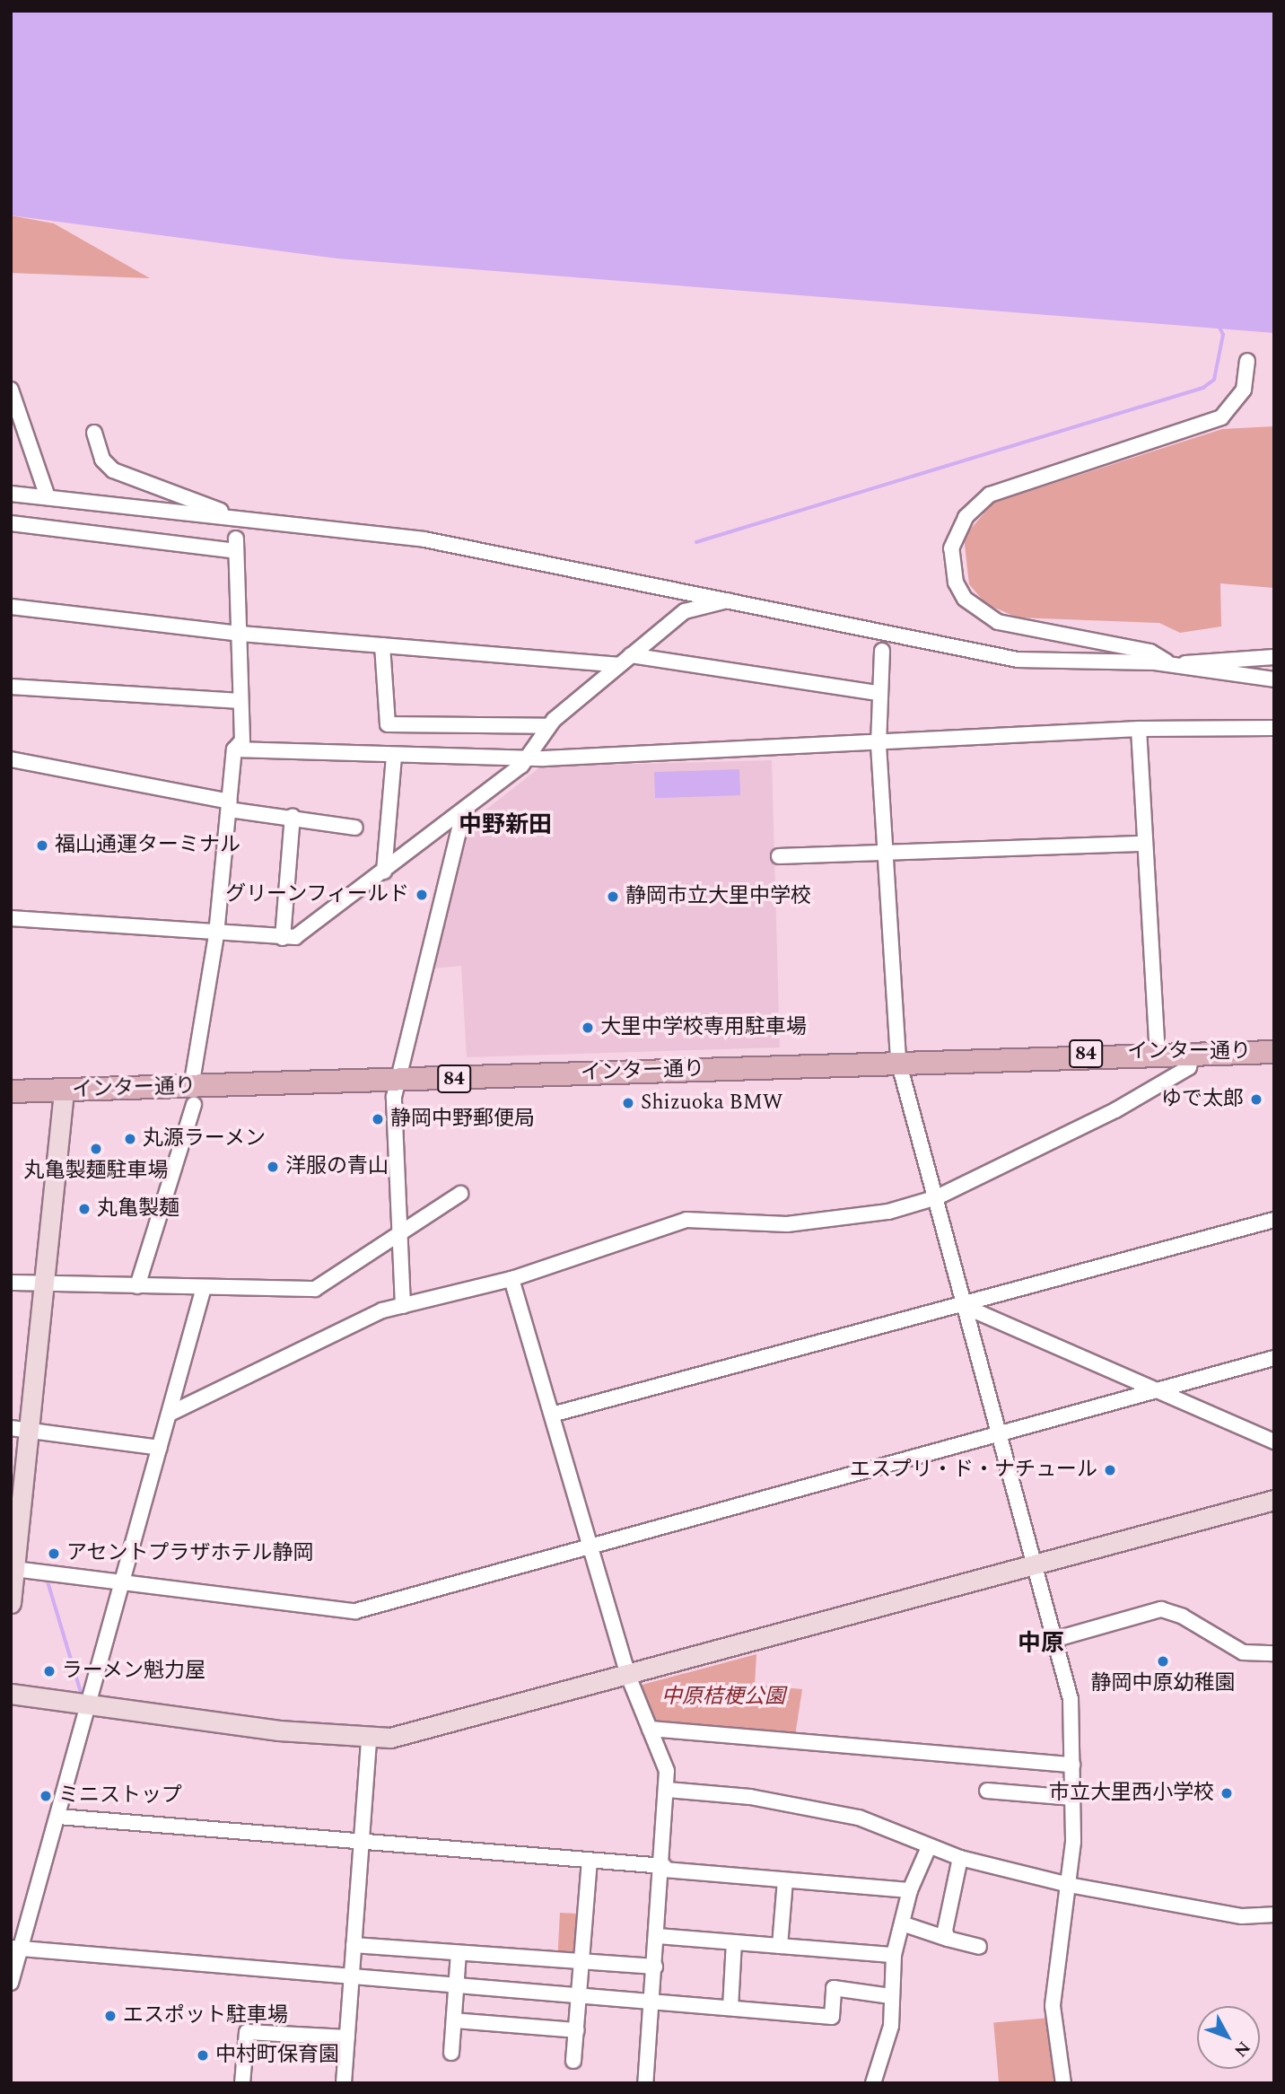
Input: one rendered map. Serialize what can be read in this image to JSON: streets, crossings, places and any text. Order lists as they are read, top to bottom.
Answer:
{
  "streets": {
    "main road": ["インター通り", "84"]
  },
  "districts": ["中野新田", "中原"],
  "parks": ["中原桔梗公園"],
  "places": [
    "福山通運ターミナル",
    "グリーンフィールド",
    "静岡市立大里中学校",
    "大里中学校専用駐車場",
    "ゆで太郎",
    "Shizuoka BMW",
    "静岡中野郵便局",
    "丸源ラーメン",
    "丸亀製麺駐車場",
    "洋服の青山",
    "丸亀製麺",
    "エスプリ・ド・ナチュール",
    "アセントプラザホテル静岡",
    "静岡中原幼稚園",
    "ラーメン魁力屋",
    "市立大里西小学校",
    "ミニストップ",
    "エスポット駐車場",
    "中村町保育園"
  ],
  "north": "bottom right"
}
